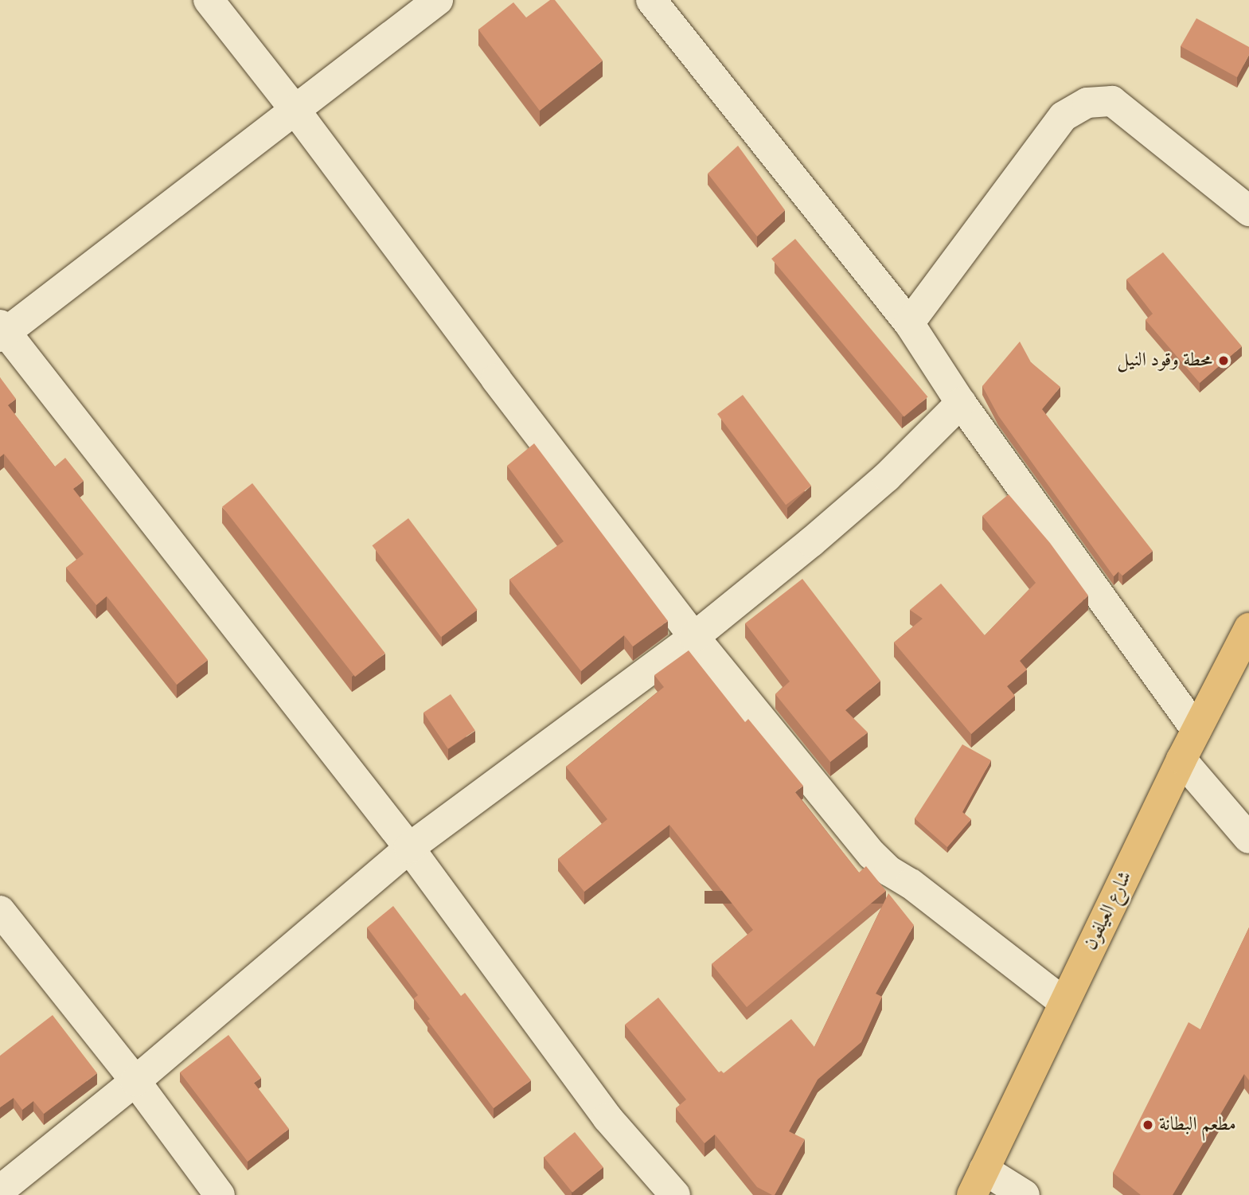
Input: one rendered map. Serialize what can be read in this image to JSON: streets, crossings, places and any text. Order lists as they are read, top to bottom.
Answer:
{
  "streets": {
    "highway": ["شارع العيلفون"]
  },
  "places": ["محطة وقود النيل", "مطعم البطانة"]
}
